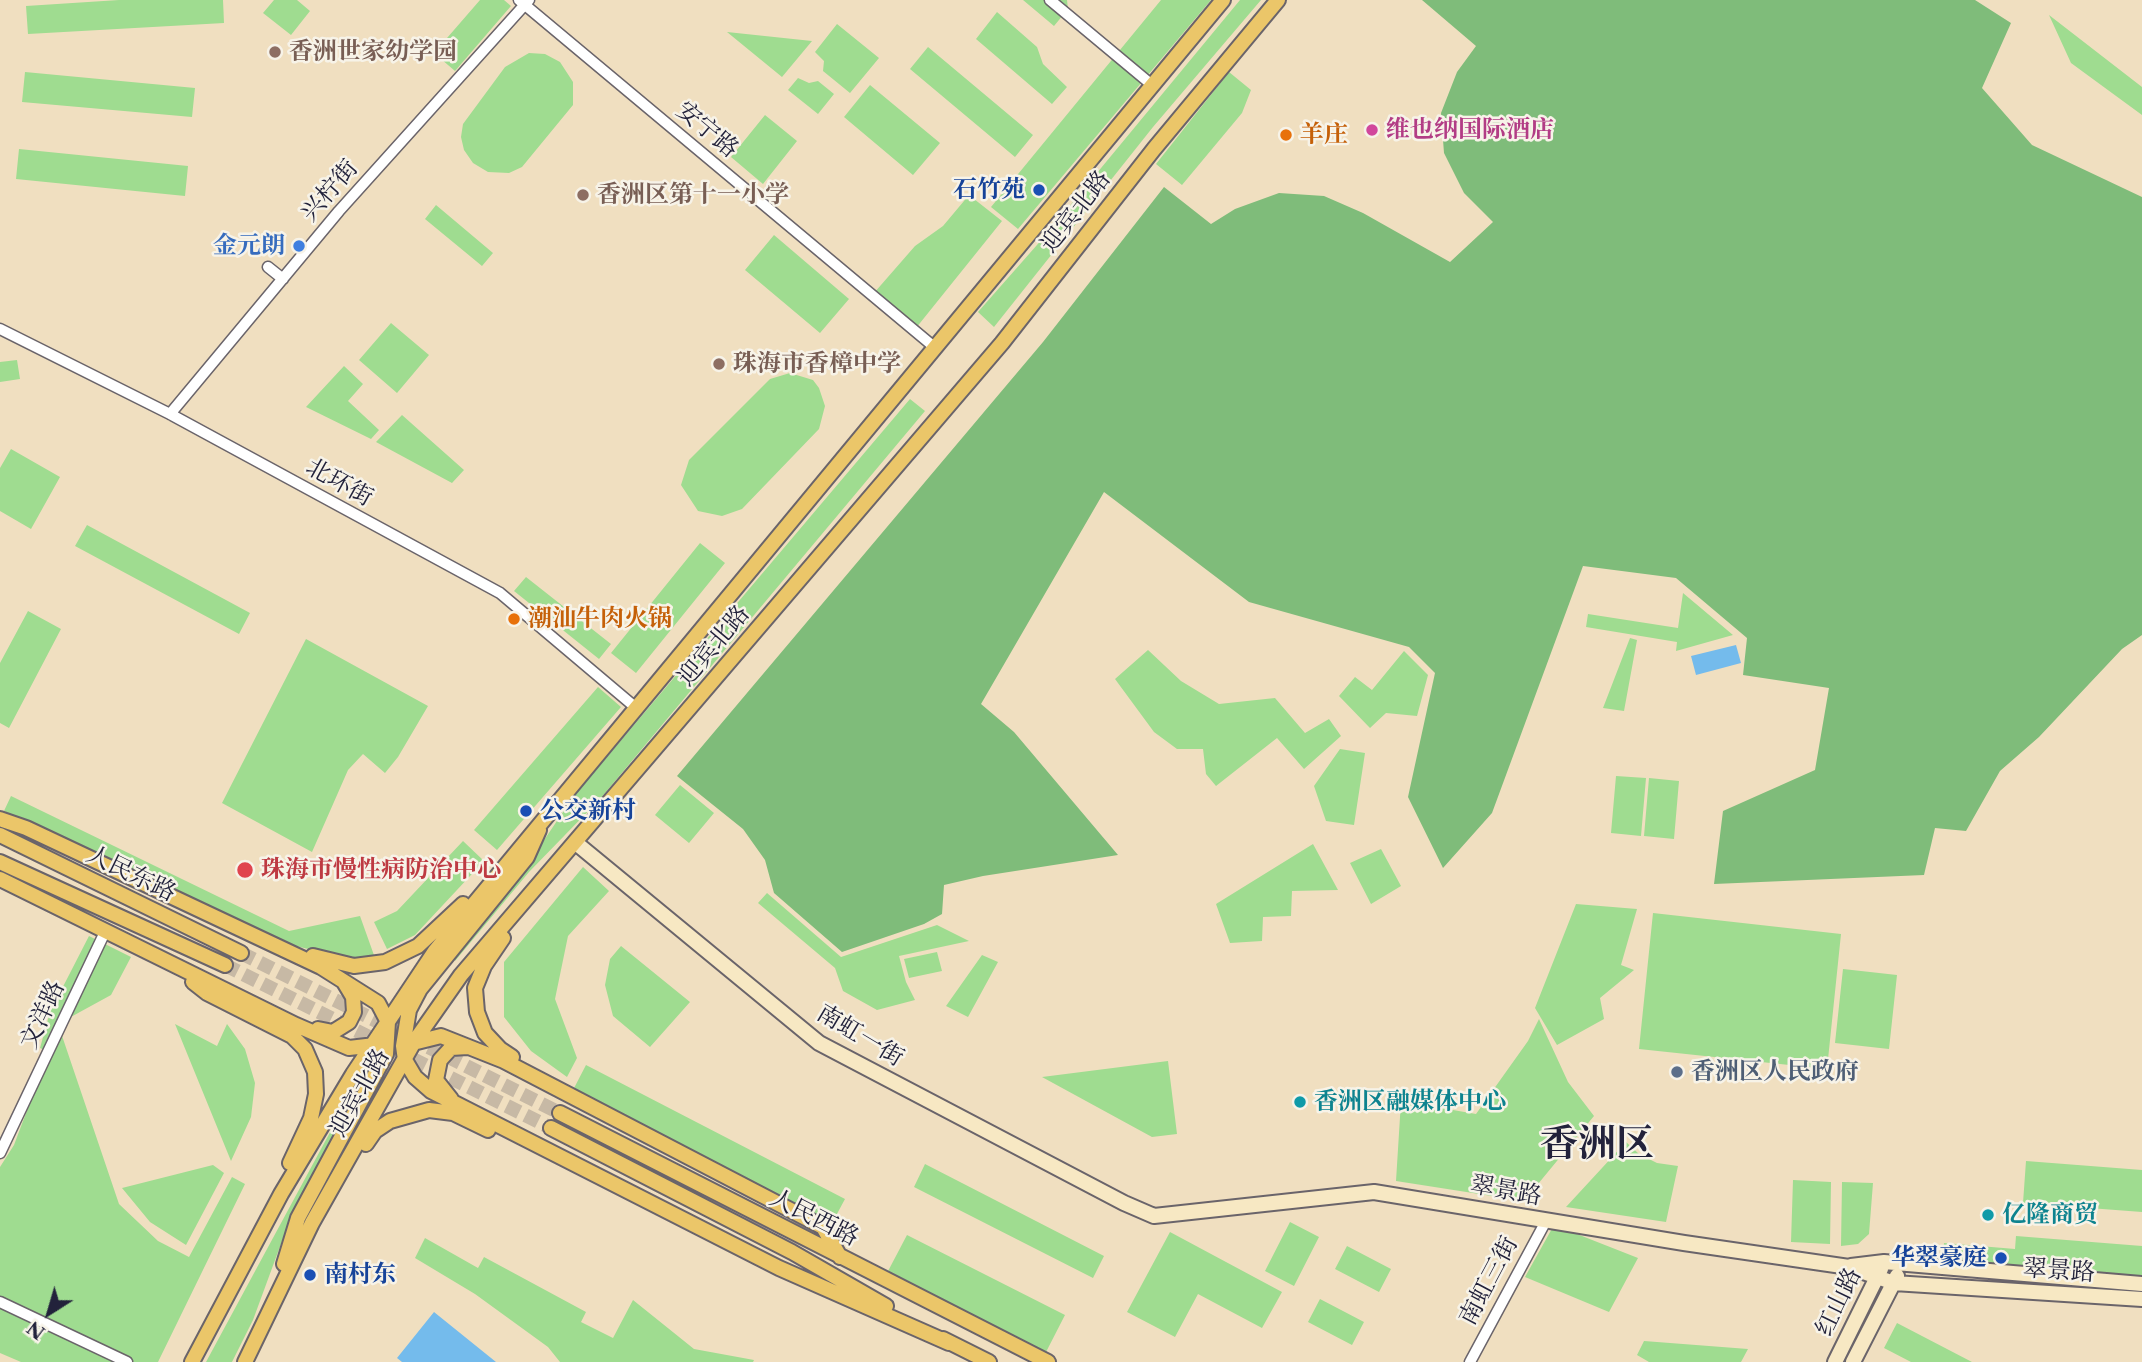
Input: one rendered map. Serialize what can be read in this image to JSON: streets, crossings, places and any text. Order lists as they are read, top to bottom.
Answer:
{
  "streets": {
    "main road": [
      "迎宾北路",
      "人民东路",
      "南虹一街",
      "翠景路",
      "人民西路",
      "红山路"
    ],
    "street": [
      "安宁路",
      "兴柠街",
      "北环街",
      "文洋路",
      "南虹三街"
    ]
  },
  "crossings": [
    ["安宁路", "兴柠街"],
    ["安宁路", "迎宾北路"],
    ["兴柠街", "北环街"],
    ["迎宾北路", "北环街"],
    ["迎宾北路", "南虹一街"],
    ["南虹一街", "翠景路"],
    ["翠景路", "南虹三街"],
    ["翠景路", "红山路"]
  ],
  "districts": ["香洲区"],
  "places": [
    "香洲世家幼学园",
    "维也纳国际酒店",
    "羊庄",
    "石竹苑",
    "香洲区第十一小学",
    "金元朗",
    "珠海市香樟中学",
    "潮汕牛肉火锅",
    "公交新村",
    "珠海市慢性病防治中心",
    "香洲区人民政府",
    "香洲区融媒体中心",
    "亿隆商贸",
    "华翠豪庭",
    "南村东"
  ],
  "north": "bottom left"
}
